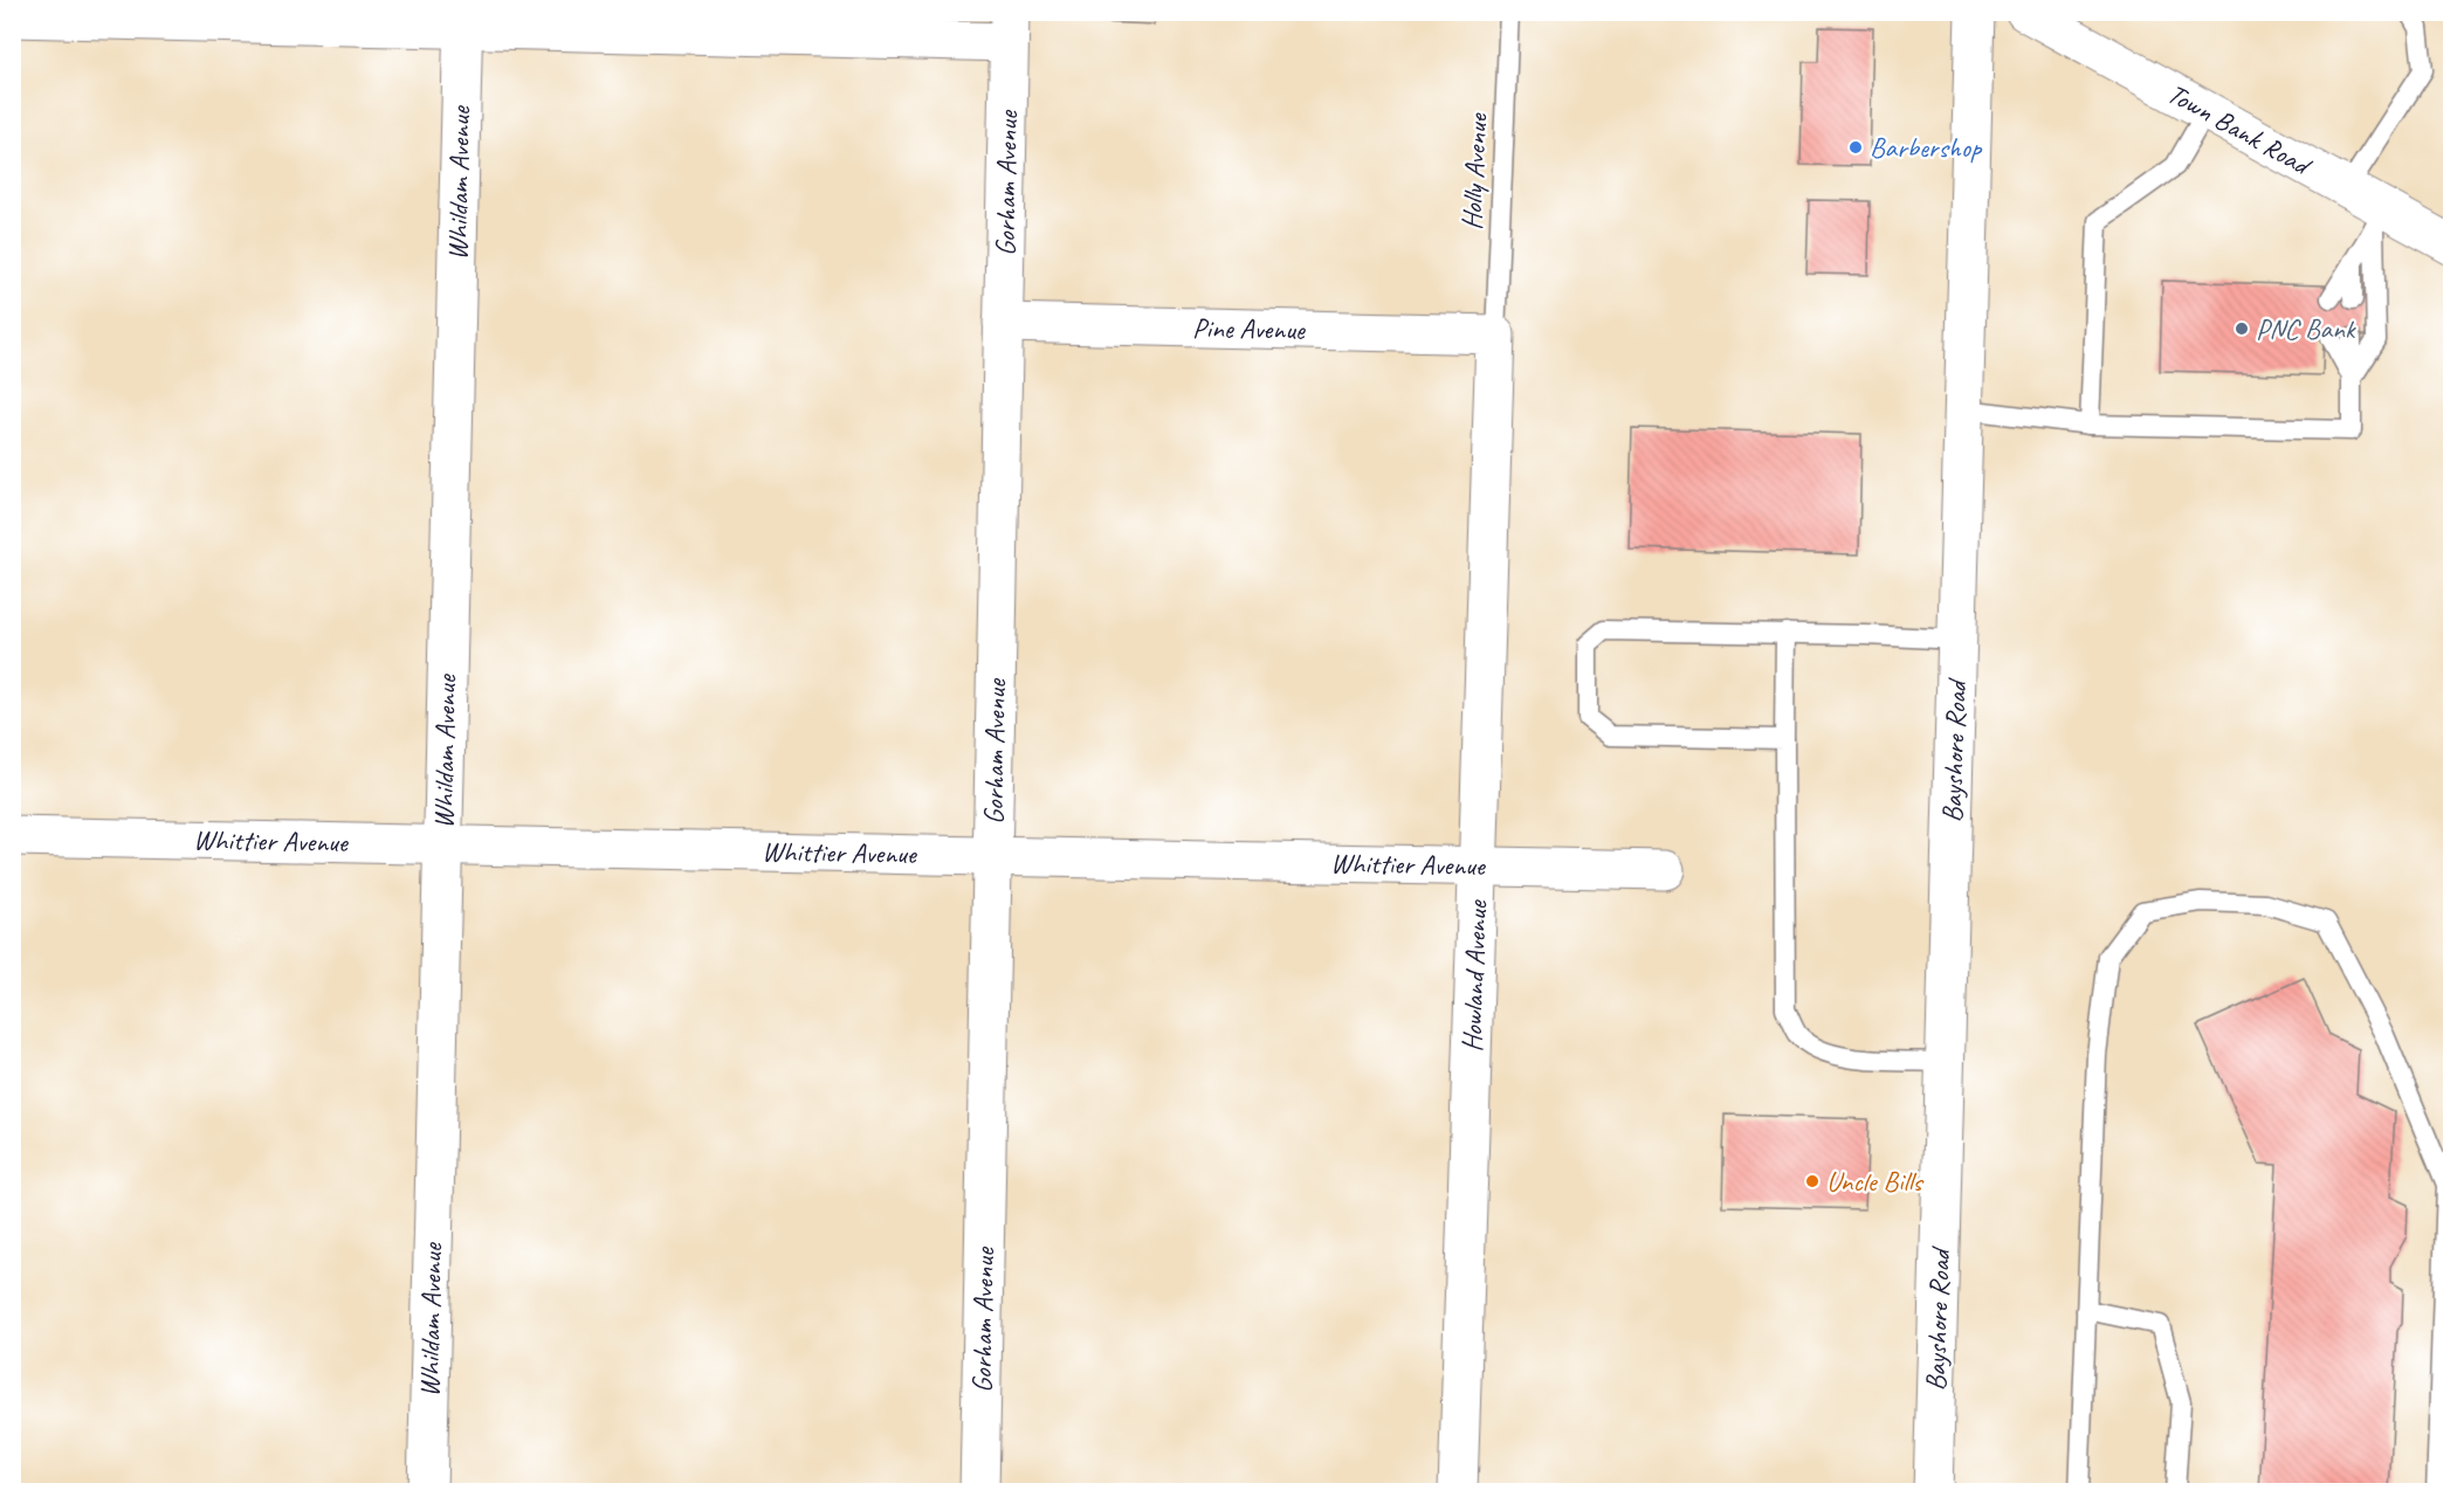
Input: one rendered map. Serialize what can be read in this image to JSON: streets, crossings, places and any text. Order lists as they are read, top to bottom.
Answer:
{
  "streets": {
    "street": [
      "Town Bank Road",
      "Whildam Avenue",
      "Gorham Avenue",
      "Pine Avenue",
      "Bayshore Road",
      "Whittier Avenue",
      "Howland Avenue"
    ],
    "lane": ["Holly Avenue"]
  },
  "crossings": [
    ["Holly Avenue", "Pine Avenue"],
    ["Holly Avenue", "Howland Avenue"],
    ["Whildam Avenue", "Whittier Avenue"],
    ["Gorham Avenue", "Pine Avenue"],
    ["Gorham Avenue", "Whittier Avenue"],
    ["Pine Avenue", "Howland Avenue"],
    ["Whittier Avenue", "Howland Avenue"]
  ],
  "places": ["Barbershop", "PNC Bank", "Uncle Bills"]
}
